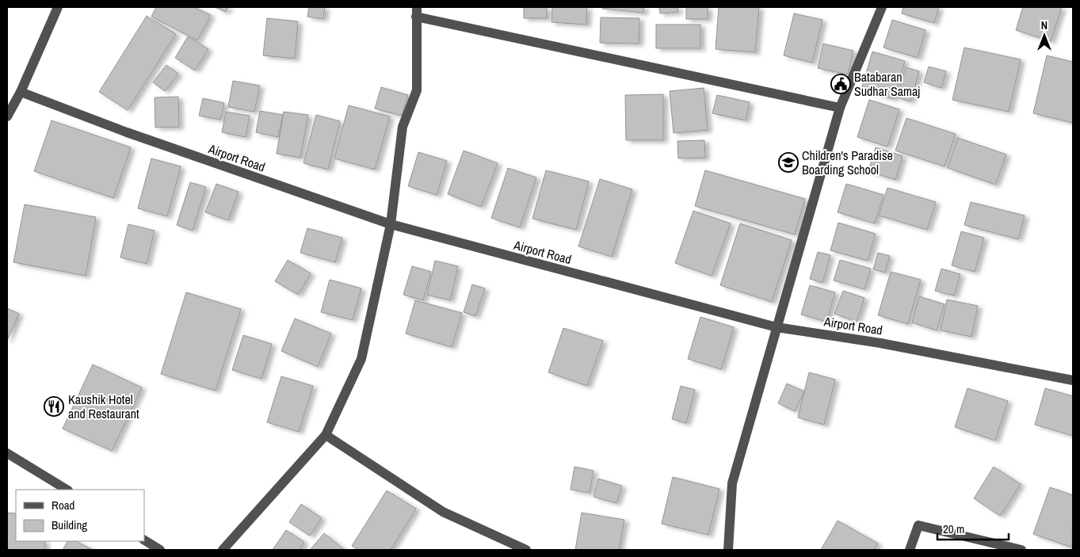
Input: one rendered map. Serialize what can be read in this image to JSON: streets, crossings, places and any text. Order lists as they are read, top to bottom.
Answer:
{
  "streets": {
    "street": ["Airport Road"]
  },
  "places": {
    "public building": ["Batabaran Sudhar Samaj"],
    "school or university": ["Children's Paradise Boarding School"],
    "restaurant": ["Kaushik Hotel and Restaurant"]
  },
  "legend": ["Road", "Building"],
  "scale_bar": "20 m",
  "north": "top"
}
